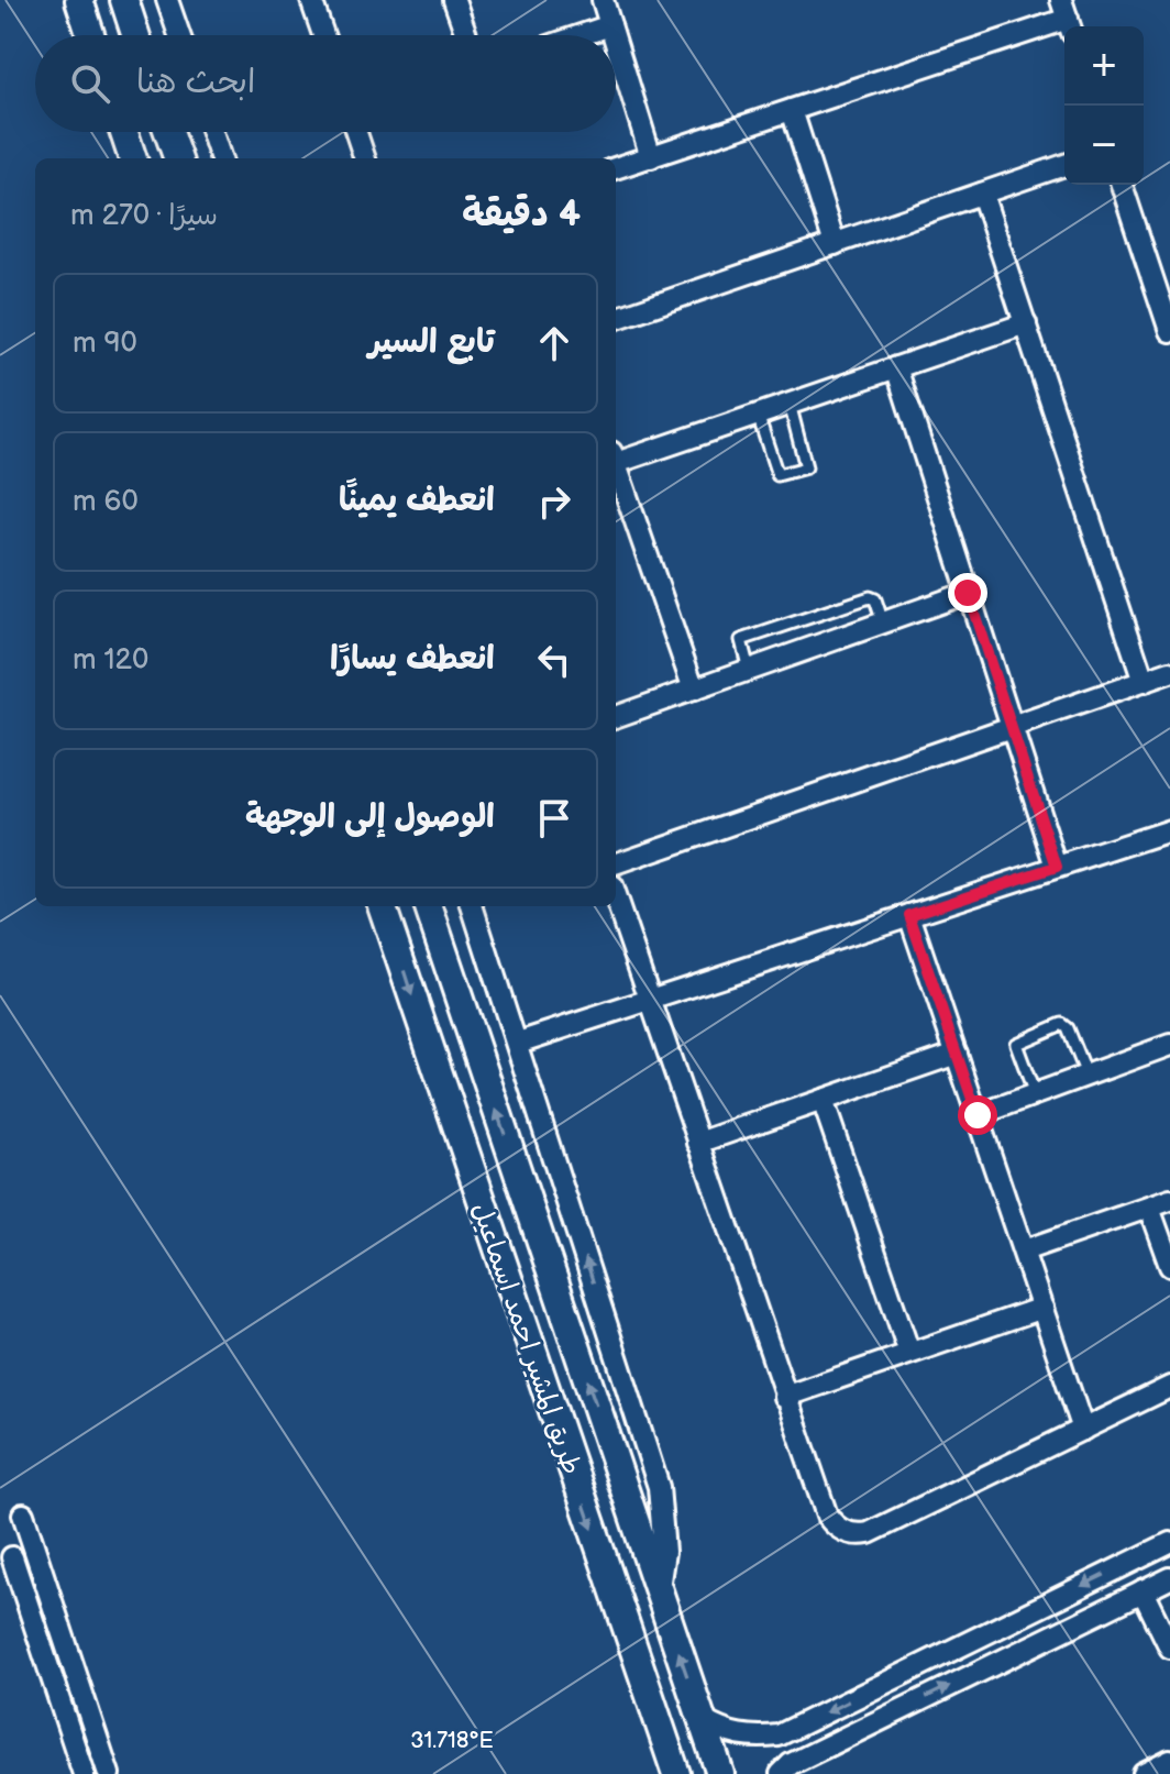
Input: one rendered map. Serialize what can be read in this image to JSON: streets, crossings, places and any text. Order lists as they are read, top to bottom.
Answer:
{
  "streets": {
    "street": ["طريق المشير احمد اسماعيل"]
  },
  "page": {
    "map_buttons": ["+", "−"],
    "search": "ابحث هنا",
    "heading": ["4 دقيقة", "سيرًا · 270 m"],
    "list": [
      ["تابع السير", "90 m"],
      ["انعطف يمينًا", "60 m"],
      ["انعطف يسارًا", "120 m"],
      "الوصول إلى الوجهة"
    ]
  },
  "coordinates": ["31.718°E"]
}
